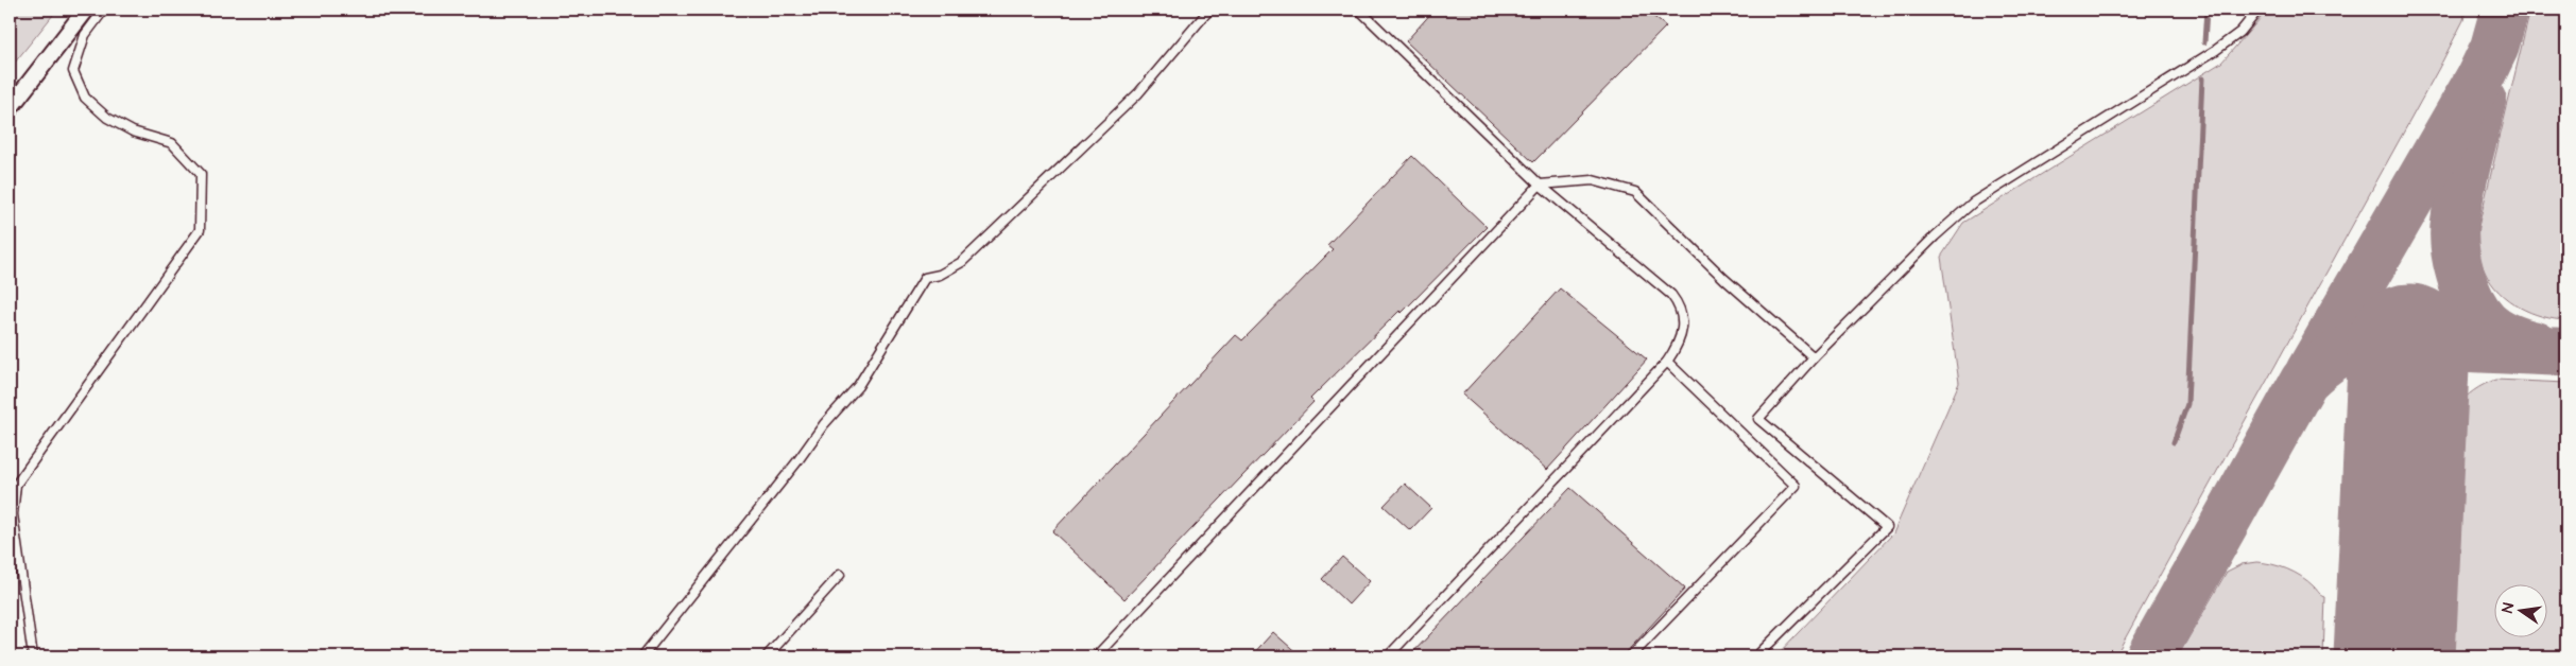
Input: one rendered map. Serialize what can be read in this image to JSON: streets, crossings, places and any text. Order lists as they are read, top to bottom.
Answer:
{
  "north": "left"
}
